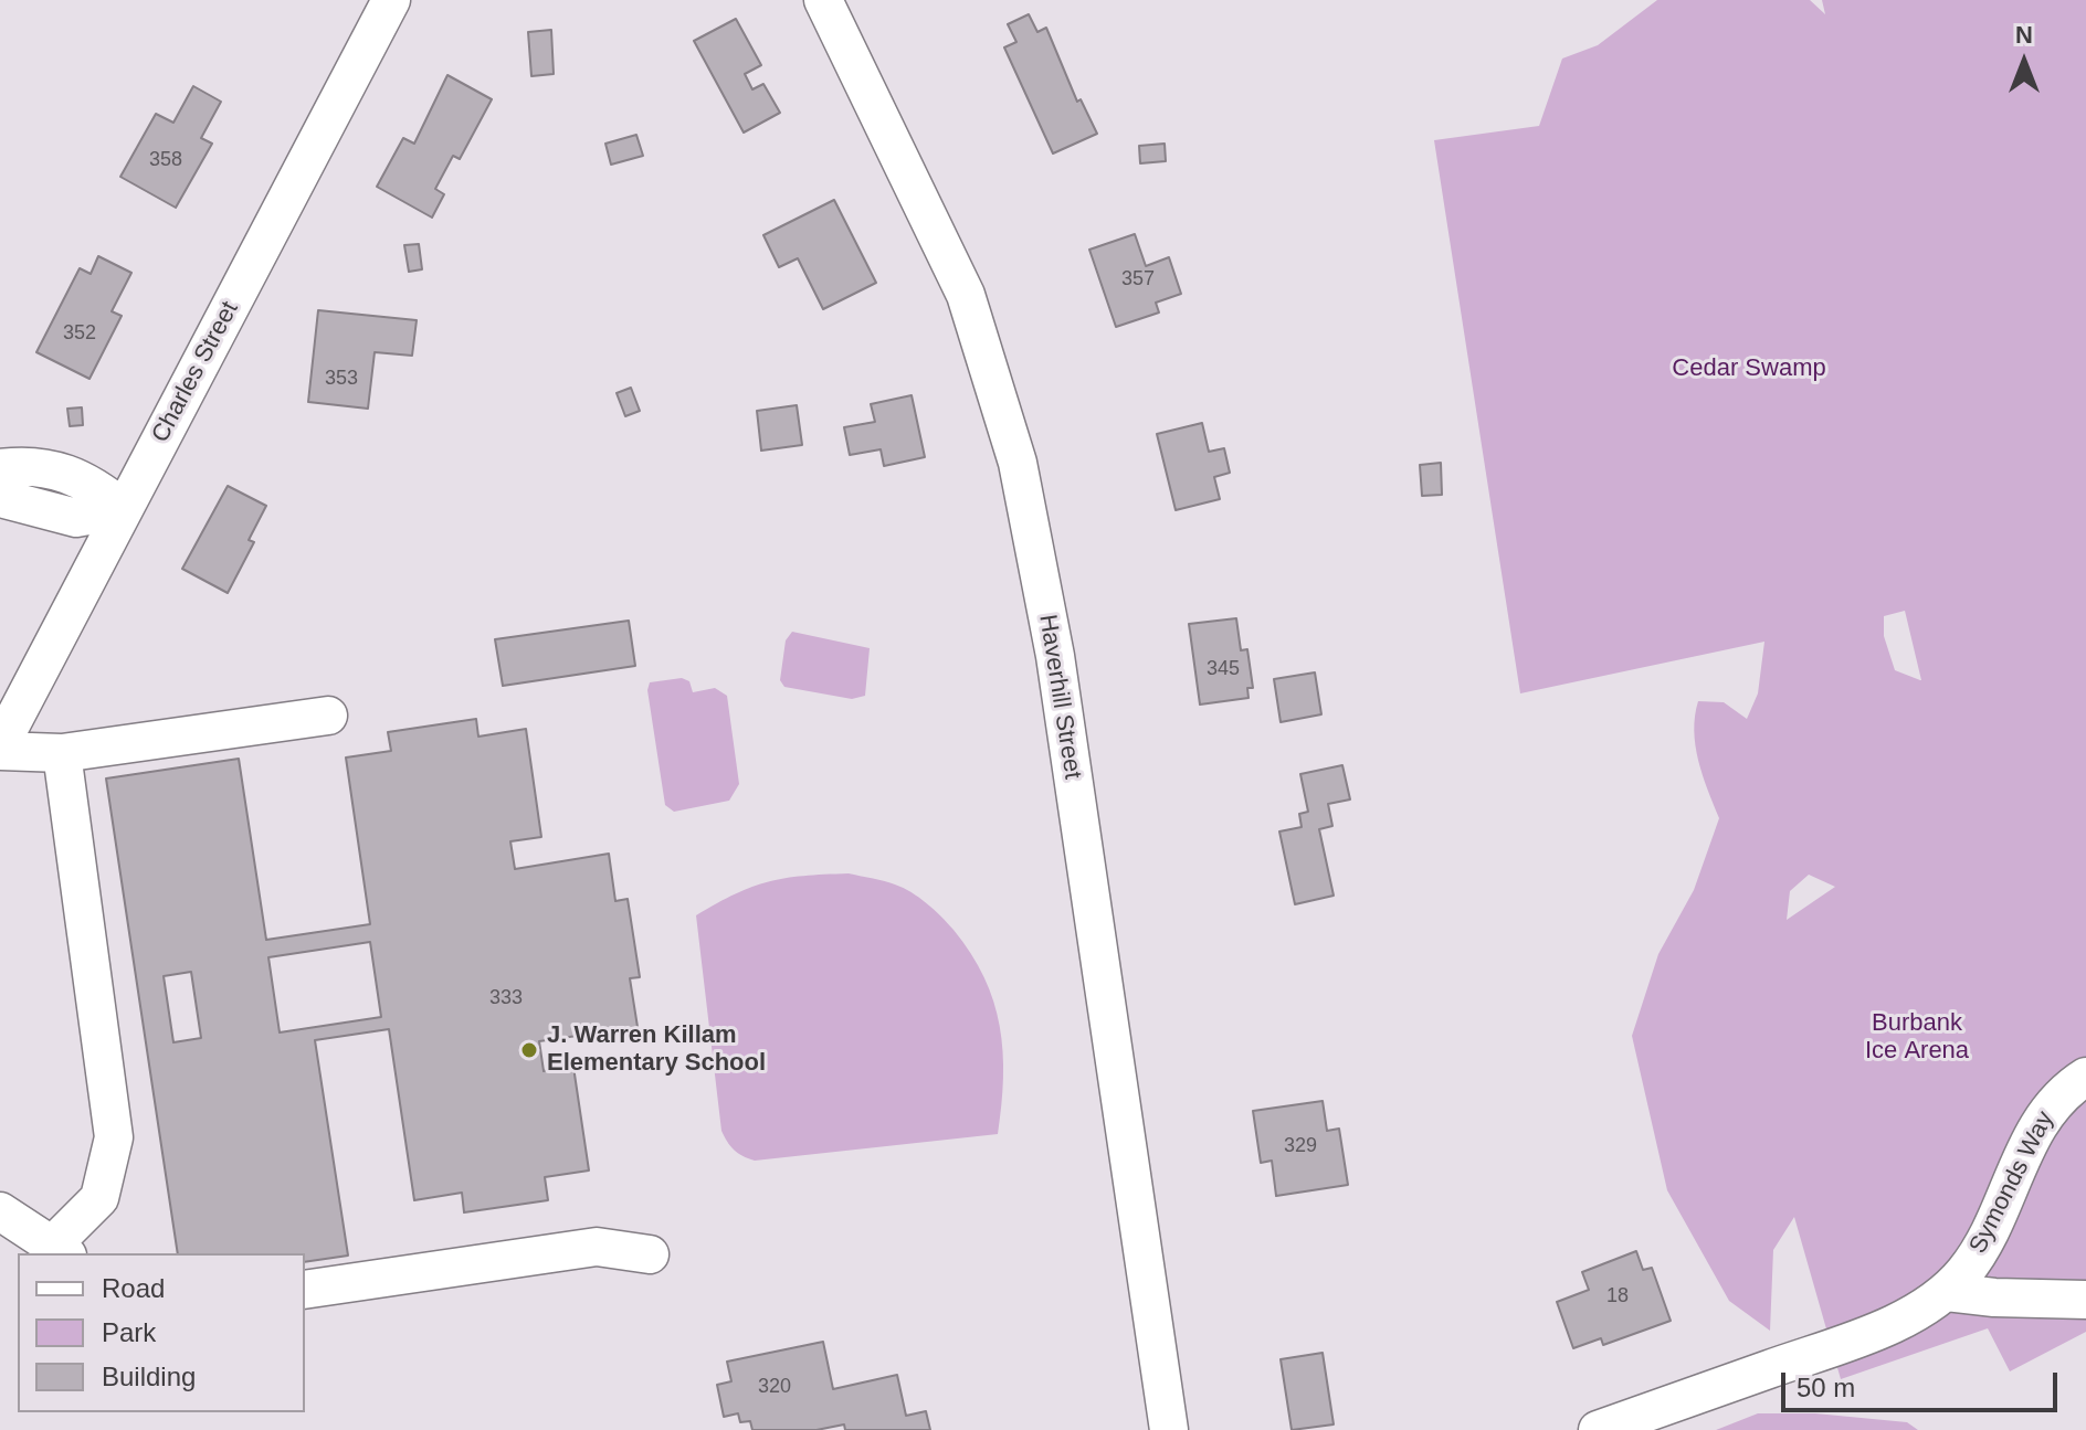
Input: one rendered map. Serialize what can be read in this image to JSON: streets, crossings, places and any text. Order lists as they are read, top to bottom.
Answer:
{
  "streets": {
    "street": ["Charles Street", "Haverhill Street", "Symonds Way"]
  },
  "parks": ["Cedar Swamp", "Burbank Ice Arena"],
  "places": ["J. Warren Killam Elementary School"],
  "house_numbers": [
    "358",
    "357",
    "352",
    "353",
    "345",
    "333",
    "329",
    "18",
    "320"
  ],
  "legend": ["Road", "Park", "Building"],
  "scale_bar": "50 m",
  "north": "top"
}
